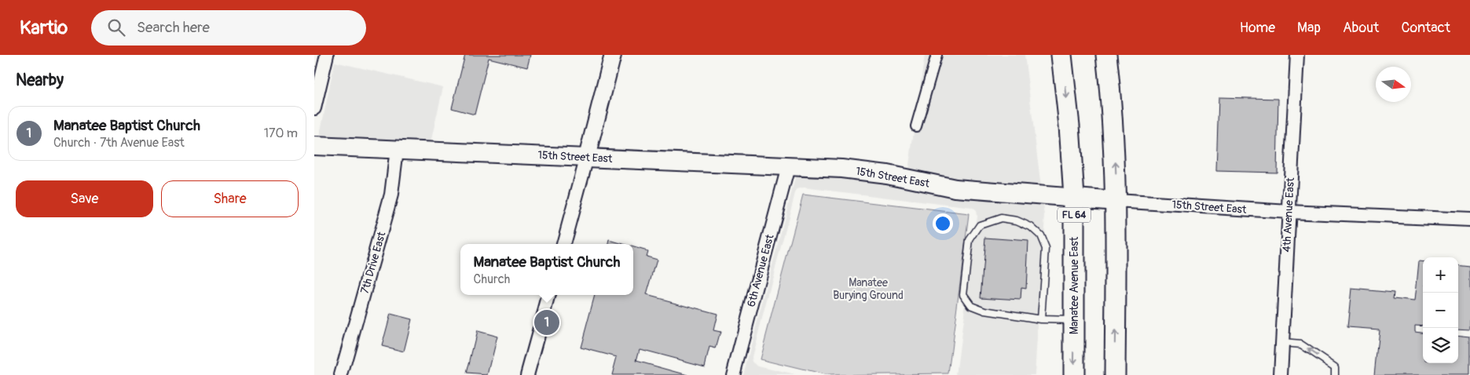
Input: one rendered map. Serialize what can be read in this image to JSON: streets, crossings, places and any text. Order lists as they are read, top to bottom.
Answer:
{
  "streets": {
    "main road": ["15th Street East", "FL 64", "Manatee Avenue East"],
    "street": ["4th Avenue East", "7th Drive East", "6th Avenue East"]
  },
  "crossings": [
    ["15th Street East", "4th Avenue East"],
    ["15th Street East", "7th Drive East"],
    ["15th Street East", "6th Avenue East"],
    ["15th Street East", "Manatee Avenue East"]
  ],
  "parks": ["Manatee Burying Ground"],
  "north": "right",
  "page": {
    "header": "Kartio",
    "search": "Search here",
    "nav": [
      "Home",
      "Map",
      "About",
      "Contact"
    ],
    "heading": "Nearby",
    "list": [
      {
        "mark": "1",
        "name": "Manatee Baptist Church",
        "note": "Church · 7th Avenue East",
        "value": "170 m"
      }
    ],
    "buttons": ["Save", "Share"],
    "popup": ["Manatee Baptist Church", "Church"],
    "map_buttons": ["+", "−"],
    "pins": "1"
  }
}
